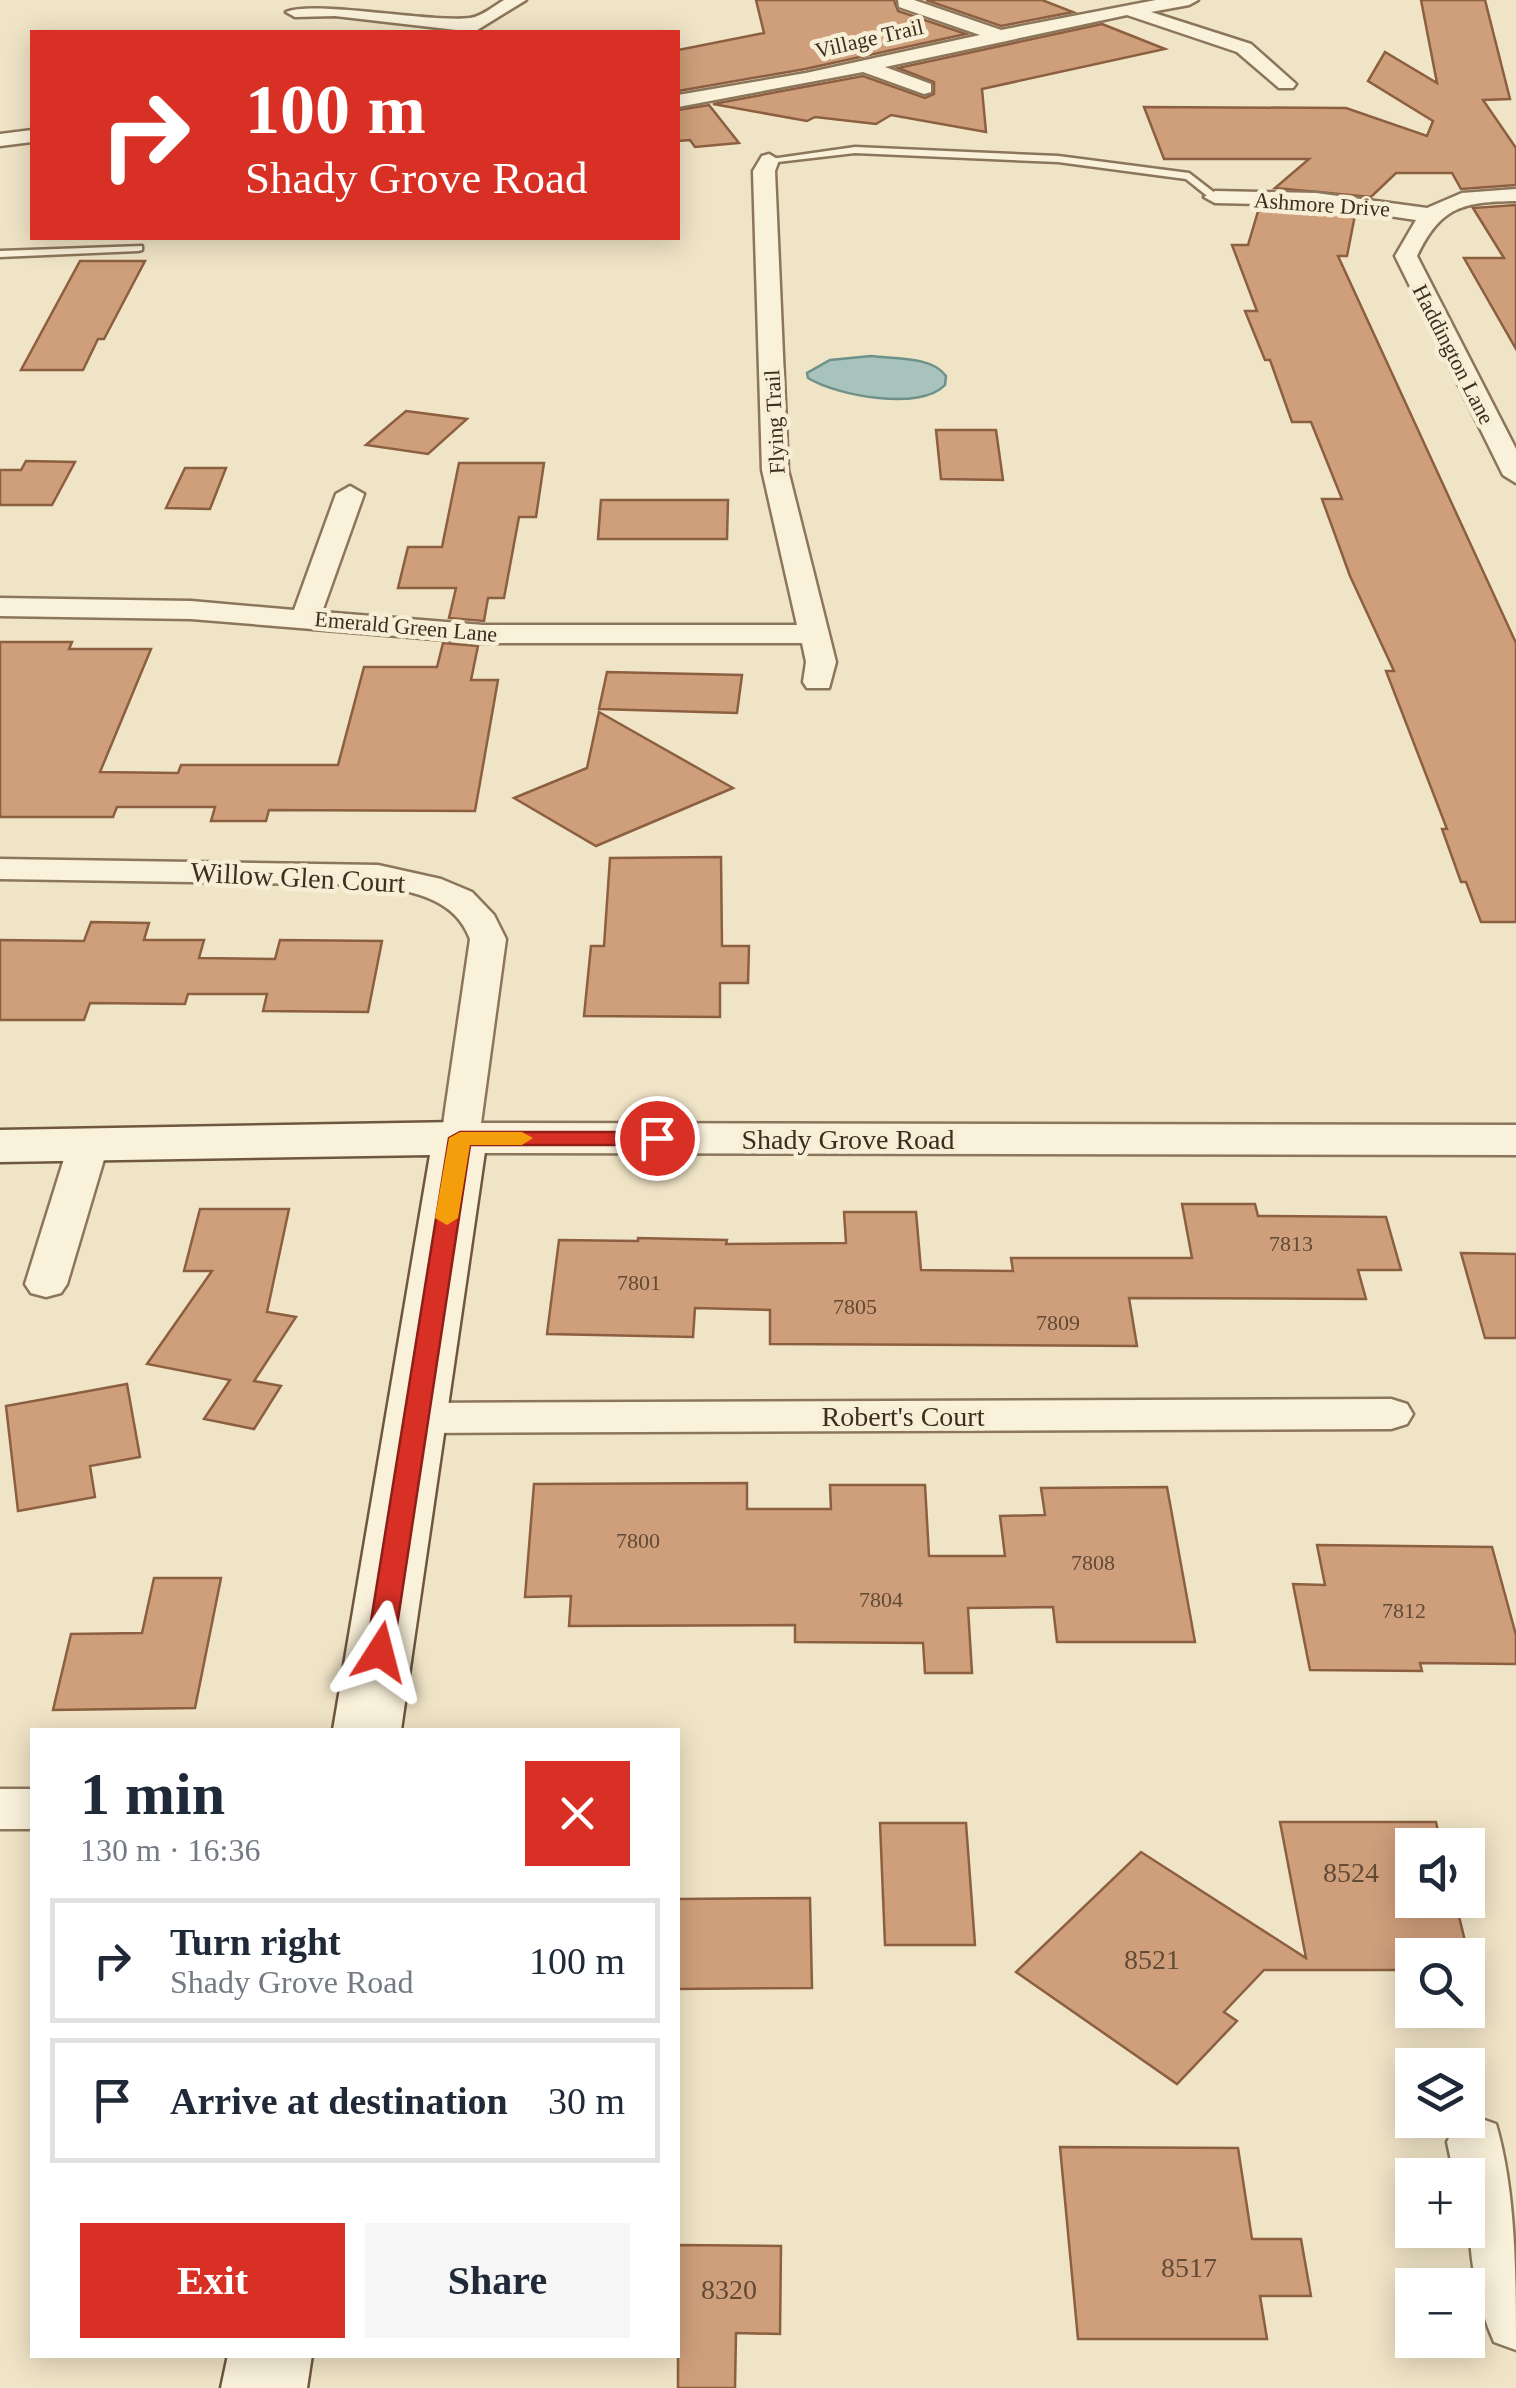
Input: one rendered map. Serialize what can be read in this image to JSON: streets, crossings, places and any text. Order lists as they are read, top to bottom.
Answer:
{
  "streets": {
    "main road": ["Shady Grove Road"],
    "street": [
      "Village Trail",
      "Ashmore Drive",
      "Haddington Lane",
      "Flying Trail",
      "Emerald Green Lane",
      "Willow Glen Court",
      "Robert's Court"
    ]
  },
  "crossings": [
    ["Ashmore Drive", "Haddington Lane"],
    ["Flying Trail", "Emerald Green Lane"],
    ["Willow Glen Court", "Shady Grove Road"]
  ],
  "house_numbers": [
    "7813",
    "7801",
    "7805",
    "7809",
    "7800",
    "7808",
    "7804",
    "7812",
    "8524",
    "8521",
    "8517",
    "8320"
  ],
  "page": {
    "turn": ["100 m", "Shady Grove Road"],
    "heading": ["1 min", "130 m · 16:36"],
    "map_buttons": ["+", "−"],
    "list": [
      {
        "name": "Turn right",
        "note": "Shady Grove Road",
        "value": "100 m"
      },
      {
        "name": "Arrive at destination",
        "value": "30 m"
      }
    ],
    "buttons": ["Exit", "Share"]
  }
}
